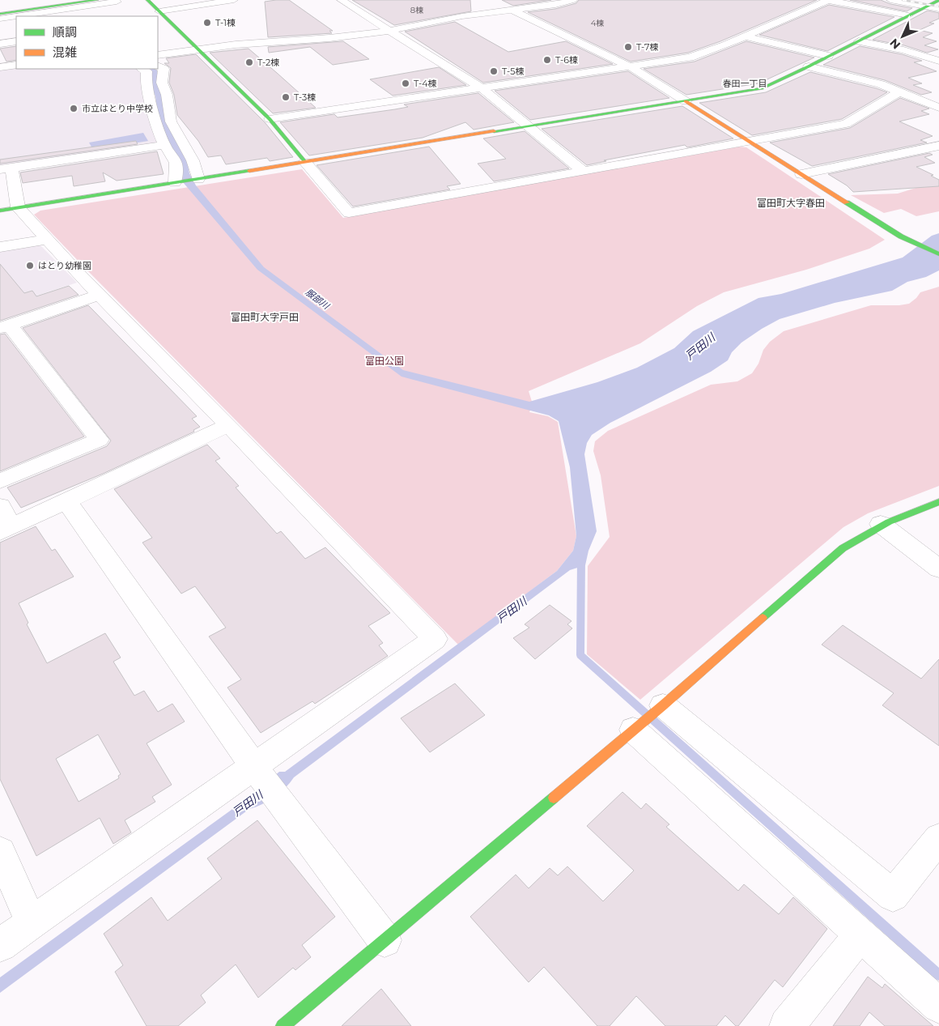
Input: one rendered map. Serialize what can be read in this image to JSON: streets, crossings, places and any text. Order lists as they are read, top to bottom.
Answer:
{
  "districts": ["春田一丁目", "富田町大字春田", "富田町大字戸田"],
  "water": ["服部川", "戸田川"],
  "parks": ["富田公園"],
  "places": [
    "T-1棟",
    "T-7棟",
    "T-6棟",
    "T-2棟",
    "T-5棟",
    "T-4棟",
    "T-3棟",
    "市立はとり中学校",
    "はとり幼稚園"
  ],
  "house_numbers": ["8棟", "4棟"],
  "legend": ["順調", "混雑"],
  "north": "bottom left"
}
